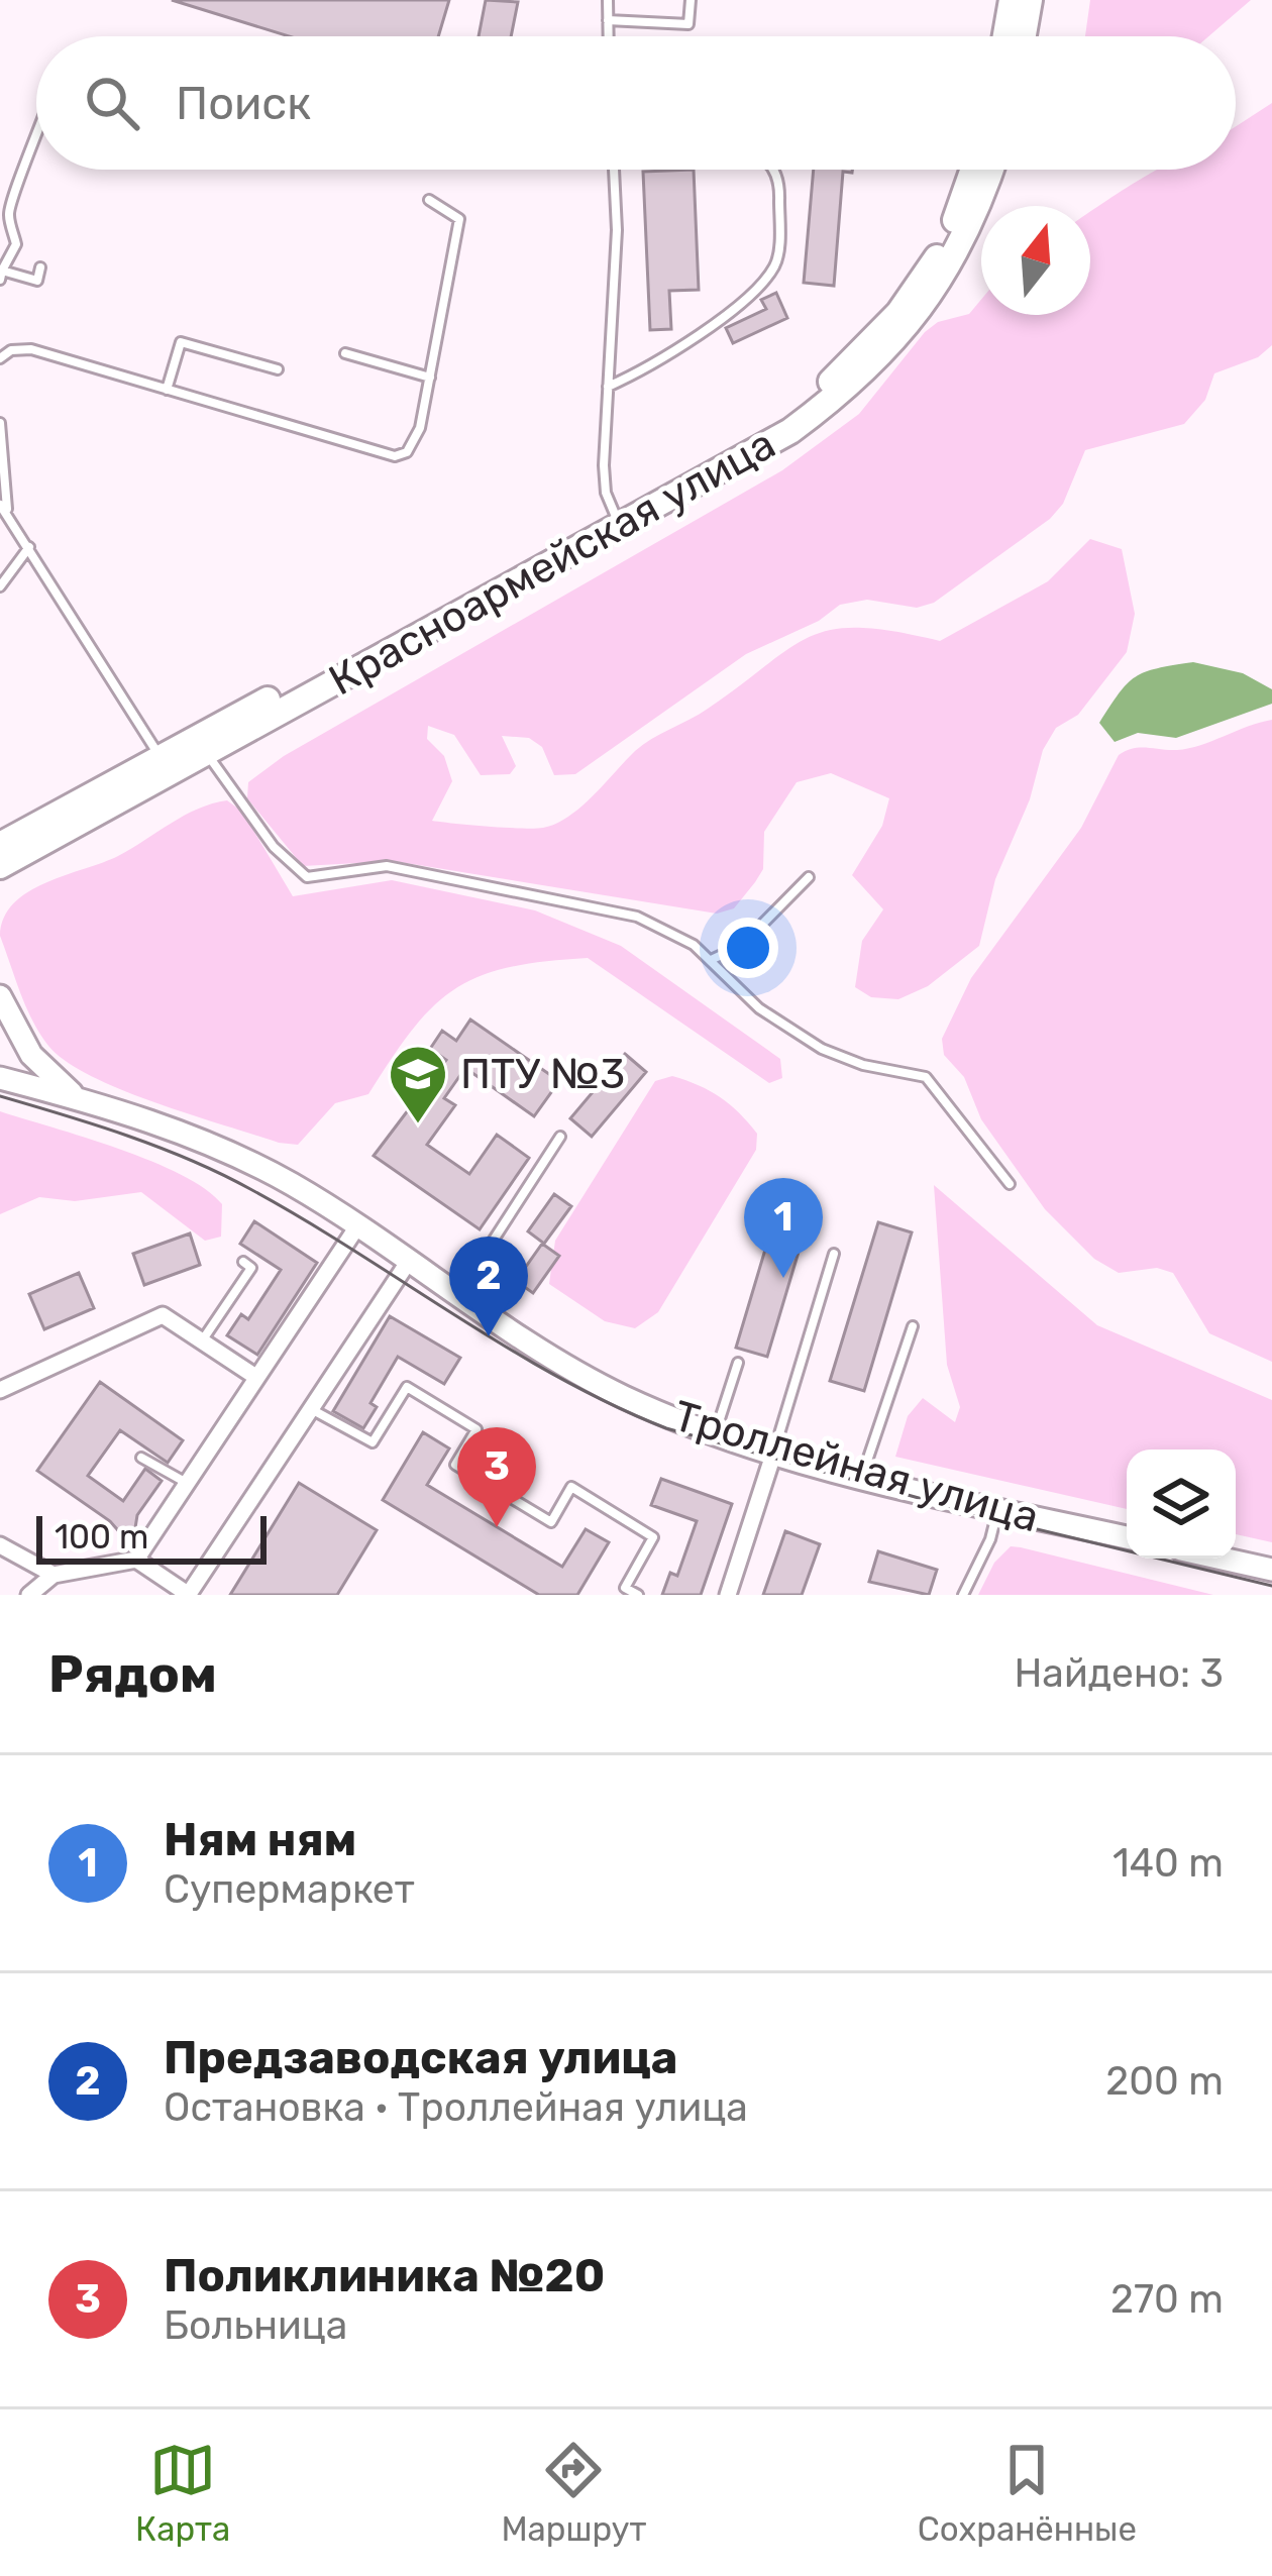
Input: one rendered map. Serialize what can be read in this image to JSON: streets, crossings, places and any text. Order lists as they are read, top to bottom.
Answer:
{
  "streets": {
    "main road": ["Красноармейская улица"],
    "street": ["Троллейная улица"]
  },
  "places": {
    "school or university": ["ПТУ №3"]
  },
  "scale_bar": "100 m",
  "north": "top",
  "page": {
    "search": "Поиск",
    "pins": ["1", "2", "3"],
    "scale": "100 m",
    "heading": ["Рядом", "Найдено: 3"],
    "list": [
      {
        "mark": "1",
        "name": "Ням ням",
        "note": "Супермаркет",
        "value": "140 m"
      },
      {
        "mark": "2",
        "name": "Предзаводская улица",
        "note": "Остановка · Троллейная улица",
        "value": "200 m"
      },
      {
        "mark": "3",
        "name": "Поликлиника №20",
        "note": "Больница",
        "value": "270 m"
      }
    ],
    "nav": ["Карта", "Маршрут", "Сохранённые"]
  }
}
